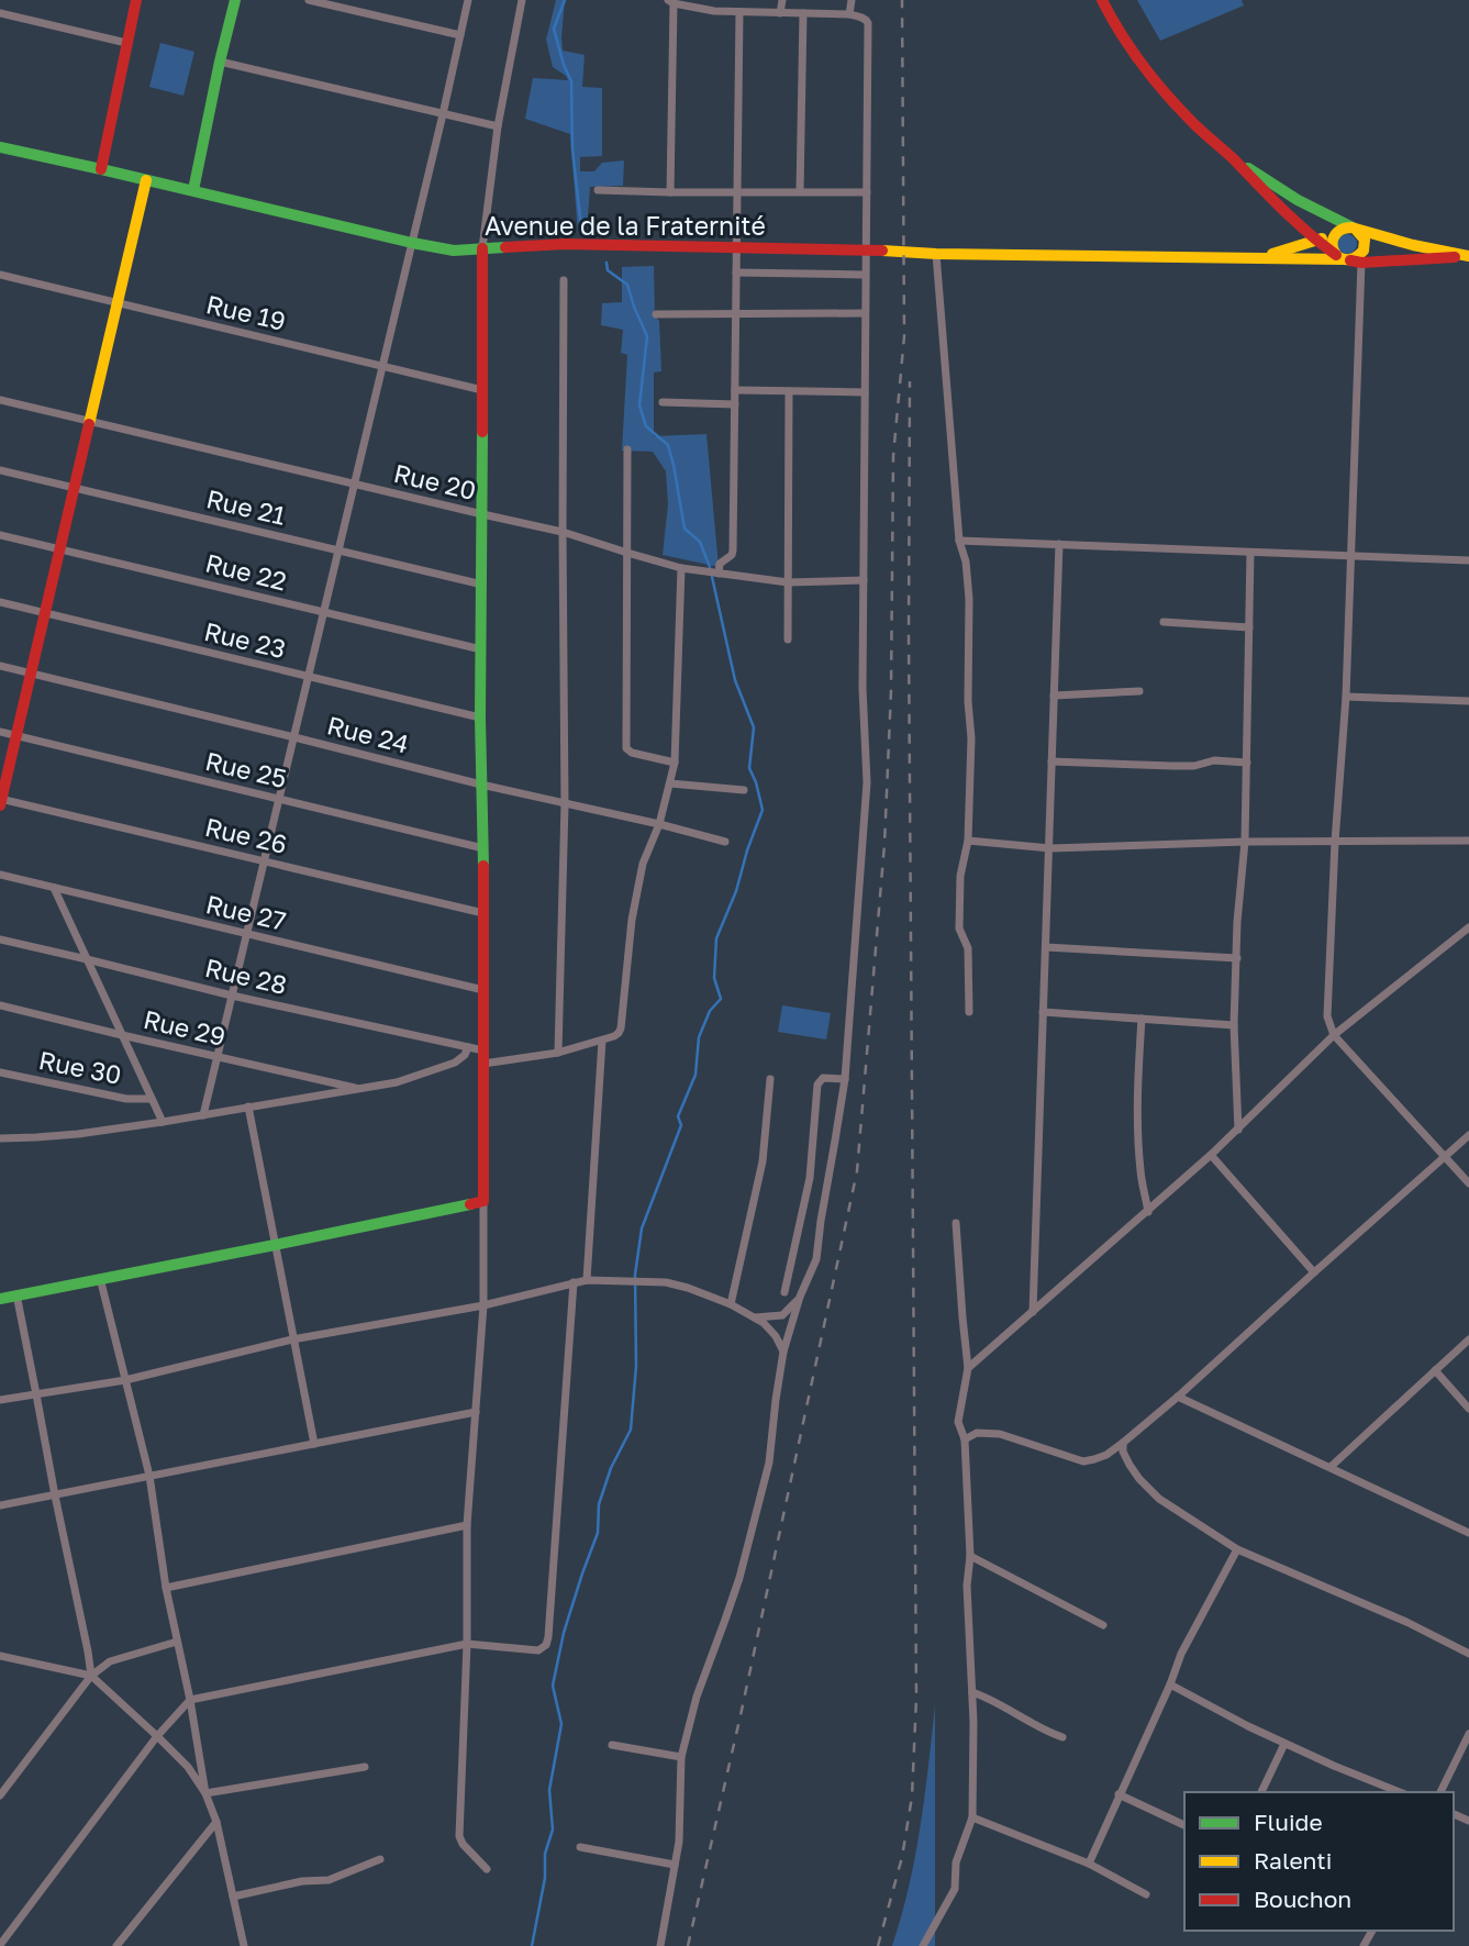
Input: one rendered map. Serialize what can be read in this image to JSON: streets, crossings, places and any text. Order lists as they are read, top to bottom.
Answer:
{
  "streets": {
    "main road": ["Avenue de la Fraternité"],
    "street": [
      "Rue 19",
      "Rue 20",
      "Rue 21",
      "Rue 22",
      "Rue 23",
      "Rue 24",
      "Rue 25",
      "Rue 26",
      "Rue 27",
      "Rue 28",
      "Rue 29",
      "Rue 30"
    ]
  },
  "legend": ["Fluide", "Ralenti", "Bouchon"]
}
